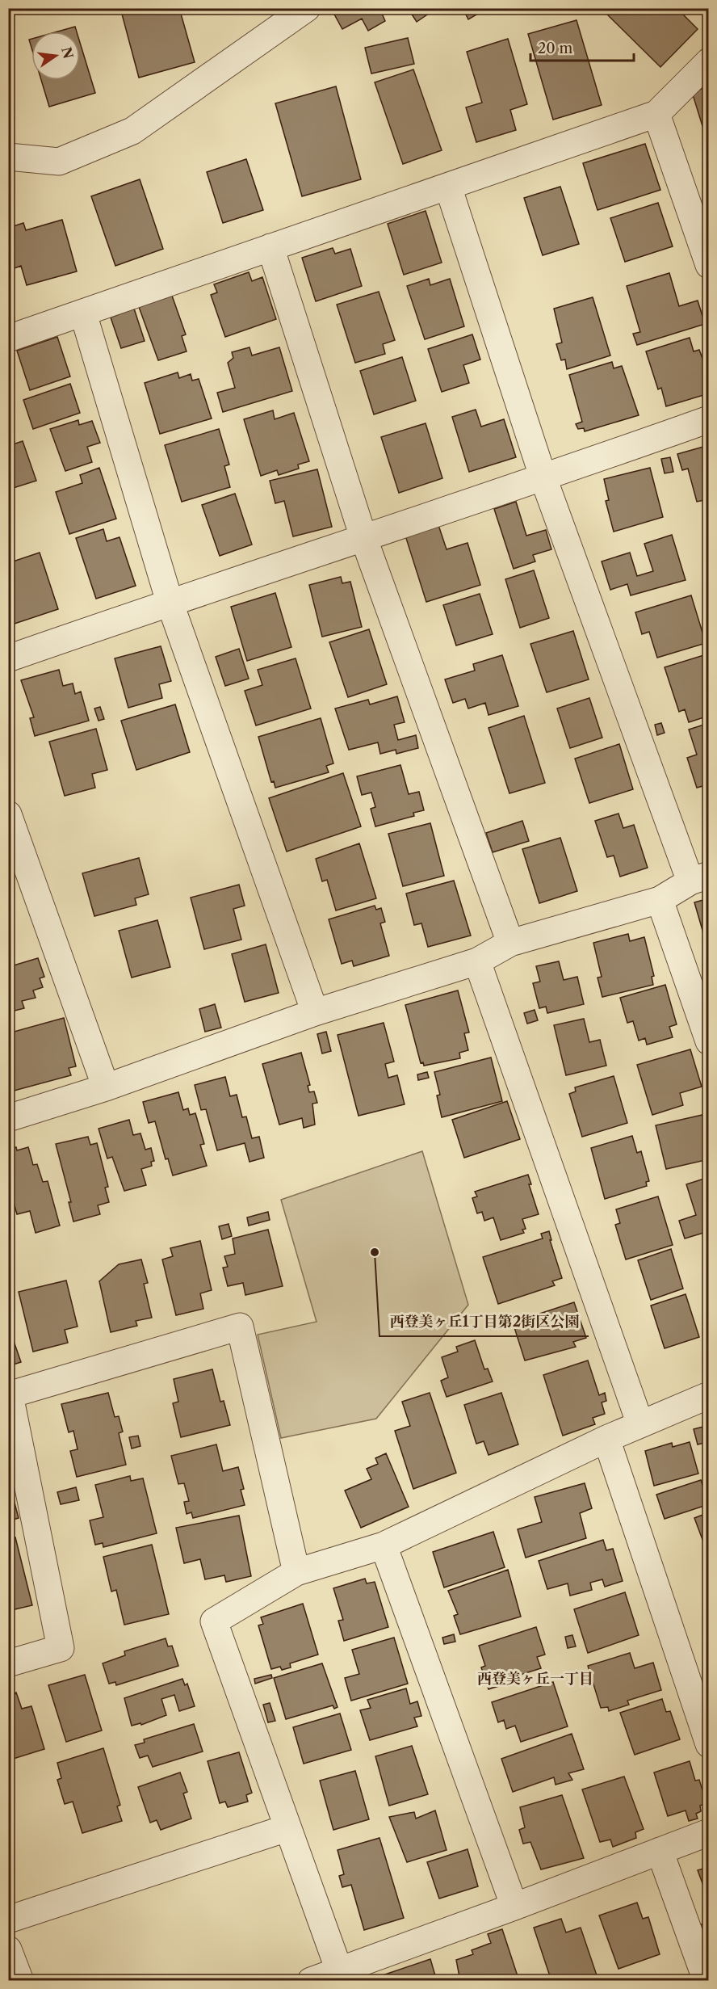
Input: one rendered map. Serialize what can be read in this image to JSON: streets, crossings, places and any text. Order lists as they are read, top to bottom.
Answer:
{
  "districts": ["西登美ヶ丘一丁目"],
  "places": ["西登美ヶ丘1丁目第2街区公園"],
  "scale_bar": "20 m",
  "north": "right"
}
